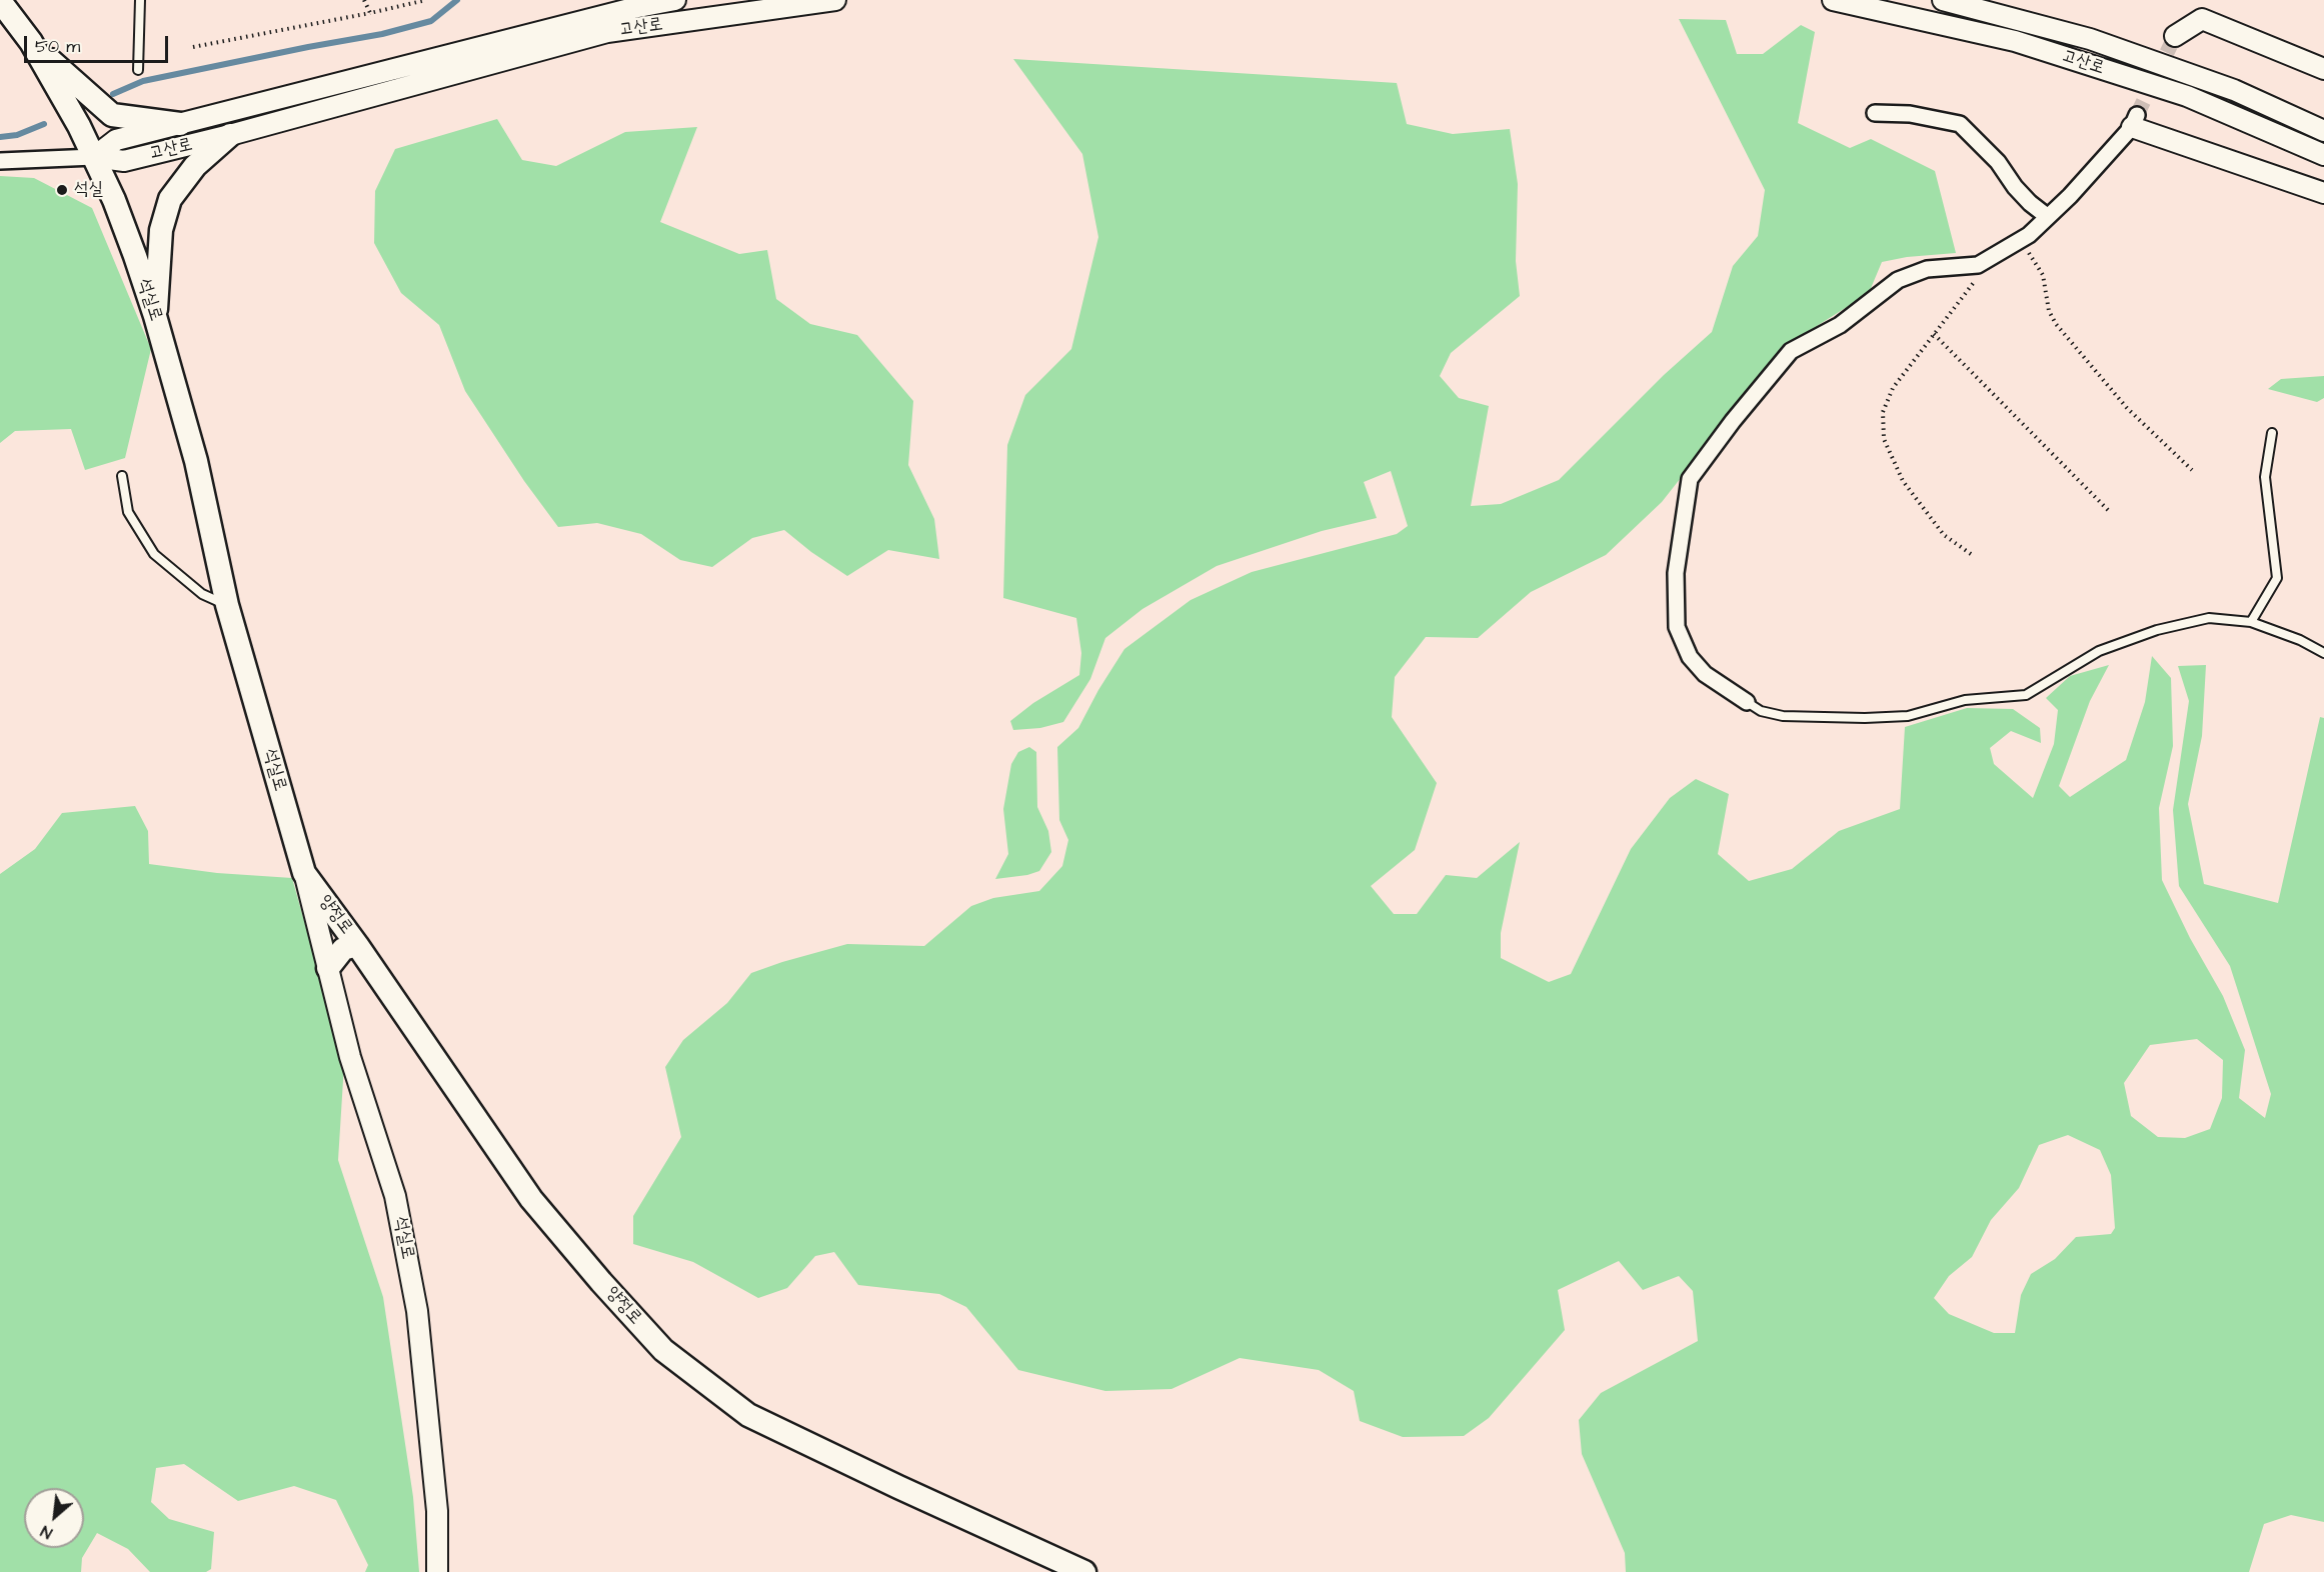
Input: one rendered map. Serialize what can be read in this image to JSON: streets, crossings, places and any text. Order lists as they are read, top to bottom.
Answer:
{
  "streets": {
    "main road": ["석실로", "양정로"],
    "street": ["고산로"]
  },
  "crossings": [
    ["고산로", "석실로"],
    ["석실로", "양정로"]
  ],
  "places": ["석실"],
  "scale_bar": "50 m",
  "north": "bottom left"
}
